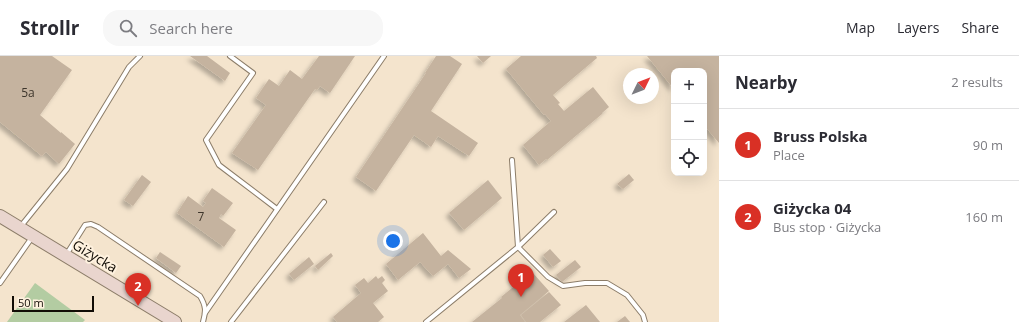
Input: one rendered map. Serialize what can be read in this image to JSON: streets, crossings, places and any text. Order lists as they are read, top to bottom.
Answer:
{
  "streets": {
    "street": ["Giżycka"]
  },
  "house_numbers": ["5a", "7"],
  "scale_bar": "50 m",
  "north": "top right",
  "page": {
    "header": "Strollr",
    "search": "Search here",
    "nav": ["Map", "Layers", "Share"],
    "heading": ["Nearby", "2 results"],
    "map_buttons": ["+", "−"],
    "list": [
      {
        "mark": "1",
        "name": "Bruss Polska",
        "note": "Place",
        "value": "90 m"
      },
      {
        "mark": "2",
        "name": "Giżycka 04",
        "note": "Bus stop · Giżycka",
        "value": "160 m"
      }
    ],
    "pins": ["1", "2"],
    "scale": "50 m"
  }
}
